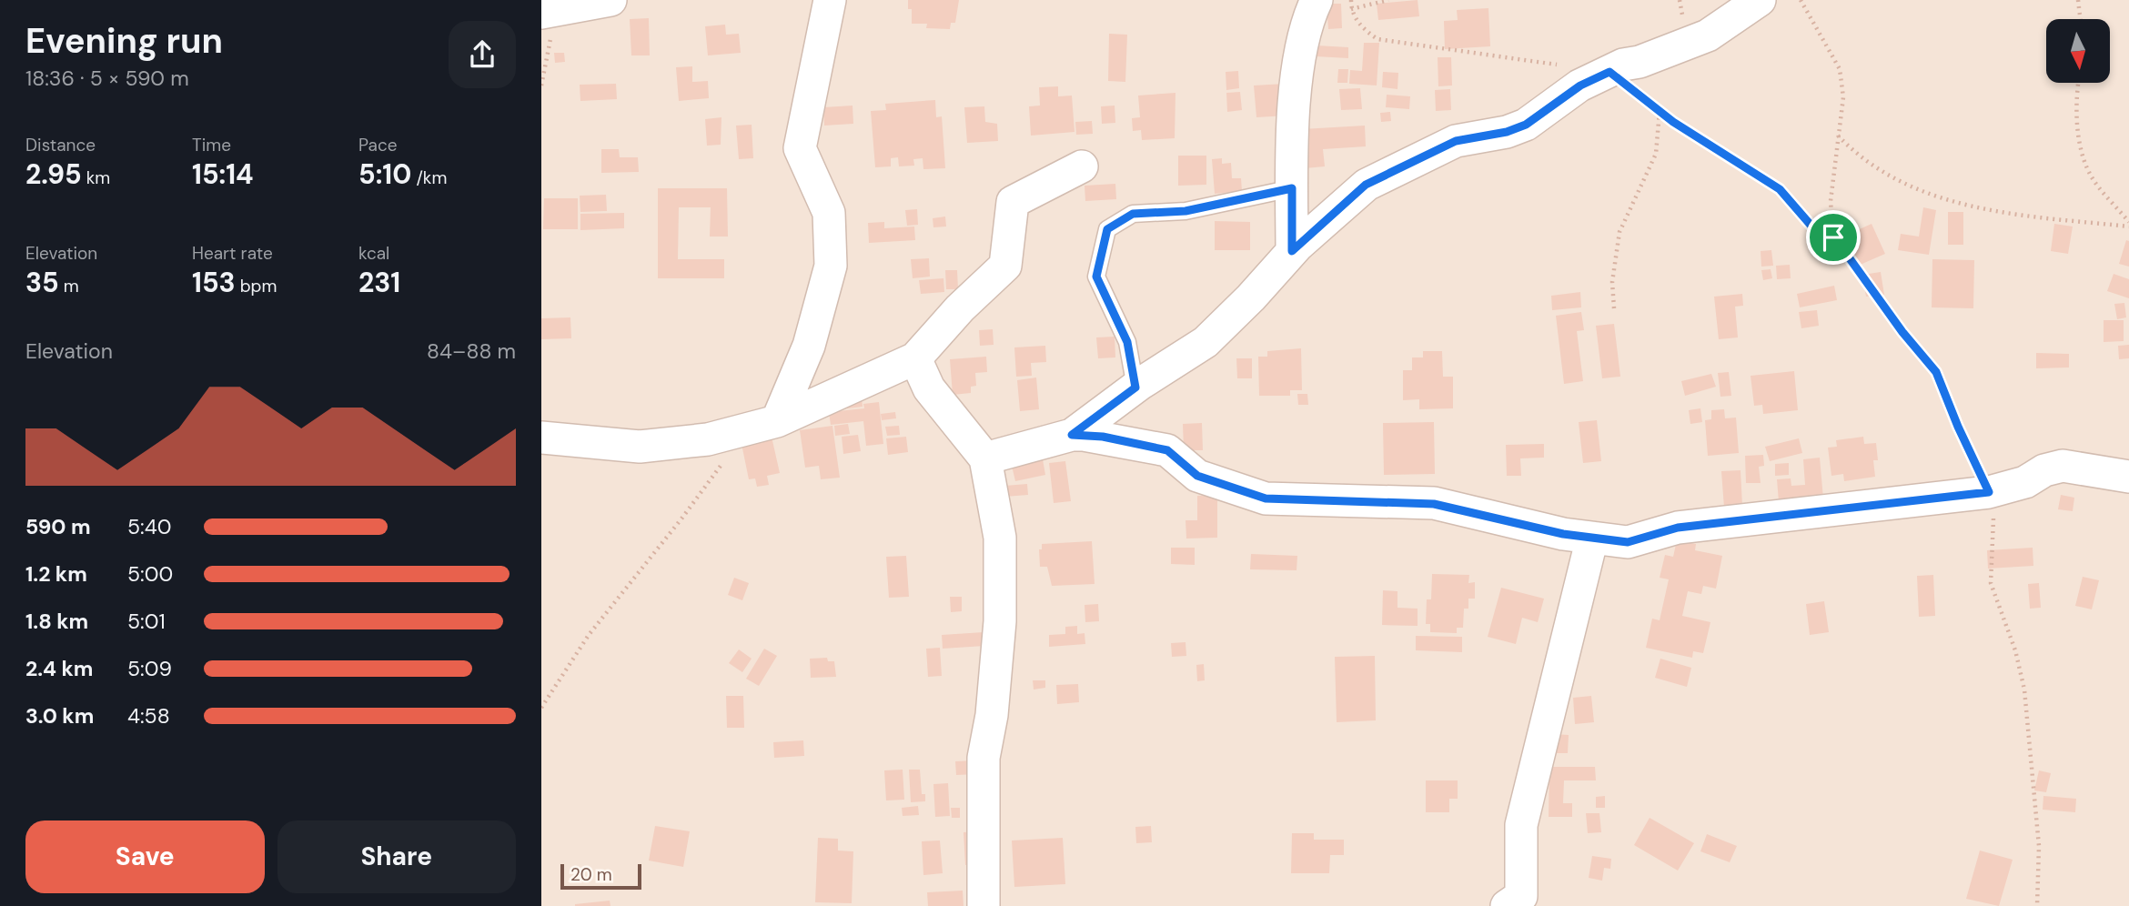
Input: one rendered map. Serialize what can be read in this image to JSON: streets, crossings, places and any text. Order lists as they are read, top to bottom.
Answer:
{
  "scale_bar": "20 m",
  "north": "bottom",
  "page": {
    "heading": ["Evening run", "18:36 · 5 × 590 m"],
    "stats": [
      ["Distance", "2.95 km"],
      ["Time", "15:14"],
      ["Pace", "5:10 /km"],
      ["Elevation", "35 m"],
      ["Heart rate", "153 bpm"],
      ["kcal", "231"]
    ],
    "chart": ["Elevation", "84–88 m"],
    "list": [
      {
        "name": "590 m",
        "note": "5:40"
      },
      {
        "name": "1.2 km",
        "note": "5:00"
      },
      {
        "name": "1.8 km",
        "note": "5:01"
      },
      {
        "name": "2.4 km",
        "note": "5:09"
      },
      {
        "name": "3.0 km",
        "note": "4:58"
      }
    ],
    "buttons": ["Save", "Share"],
    "scale": "20 m"
  }
}
